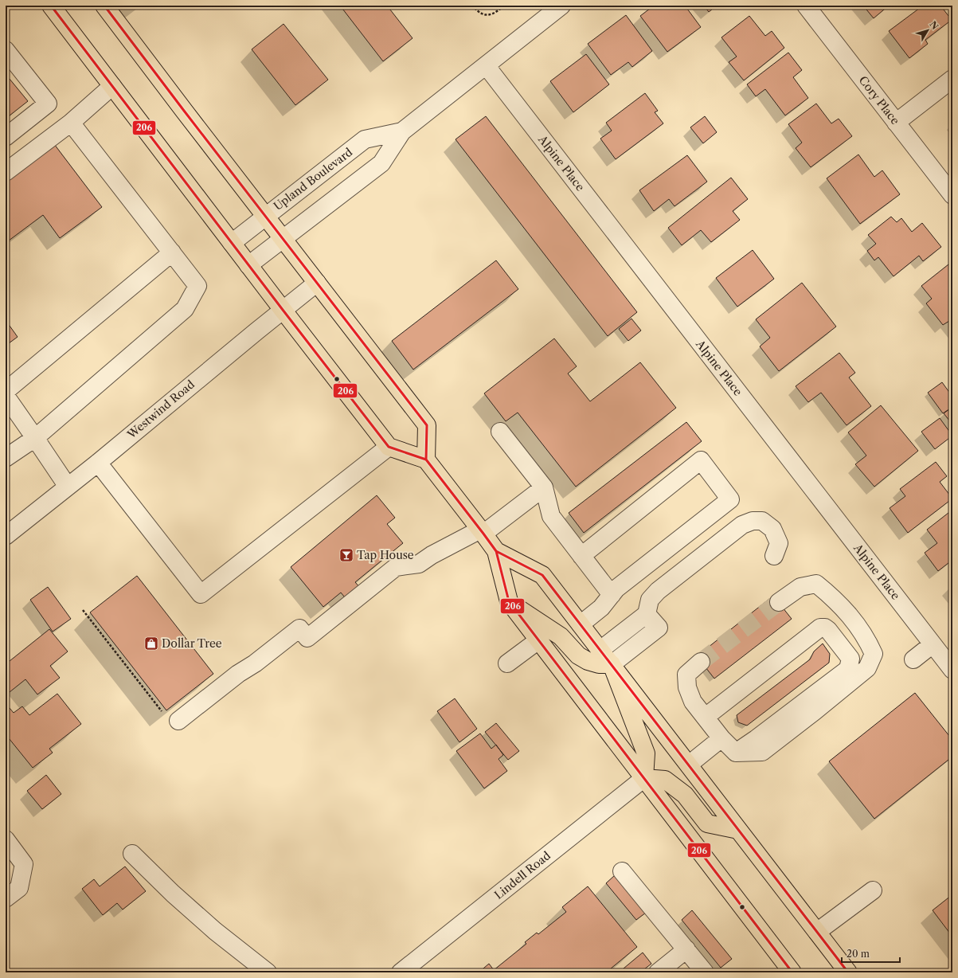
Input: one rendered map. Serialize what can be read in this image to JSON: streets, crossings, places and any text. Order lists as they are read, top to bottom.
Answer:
{
  "streets": {
    "street": [
      "Cory Place",
      "Alpine Place",
      "Upland Boulevard",
      "Westwind Road",
      "Lindell Road"
    ]
  },
  "crossings": [
    ["Alpine Place", "Upland Boulevard"]
  ],
  "places": {
    "bar": ["Tap House"],
    "shop": ["Dollar Tree"]
  },
  "lines": ["transit line 206"],
  "scale_bar": "20 m",
  "north": "top right"
}
